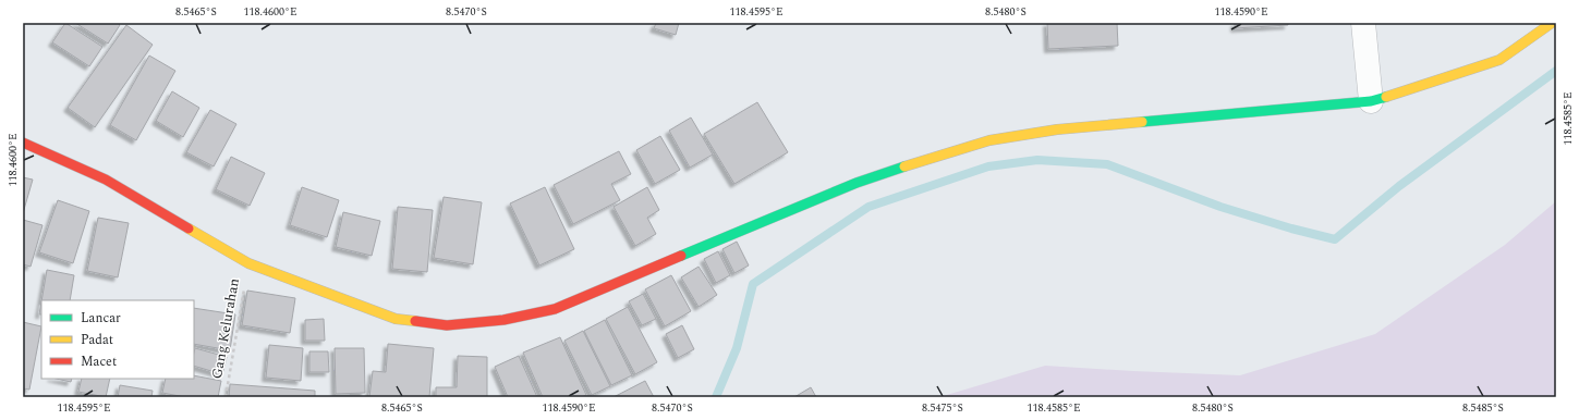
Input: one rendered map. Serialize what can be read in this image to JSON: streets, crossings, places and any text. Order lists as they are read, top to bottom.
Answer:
{
  "streets": {
    "path": ["Gang Kelurahan"]
  },
  "legend": ["Lancar", "Padat", "Macet"],
  "coordinates": [
    "8.5465°S",
    "118.4600°E",
    "8.5470°S",
    "118.4595°E",
    "8.5480°S",
    "118.4590°E",
    "118.4585°E",
    "8.5475°S",
    "8.5485°S"
  ]
}
